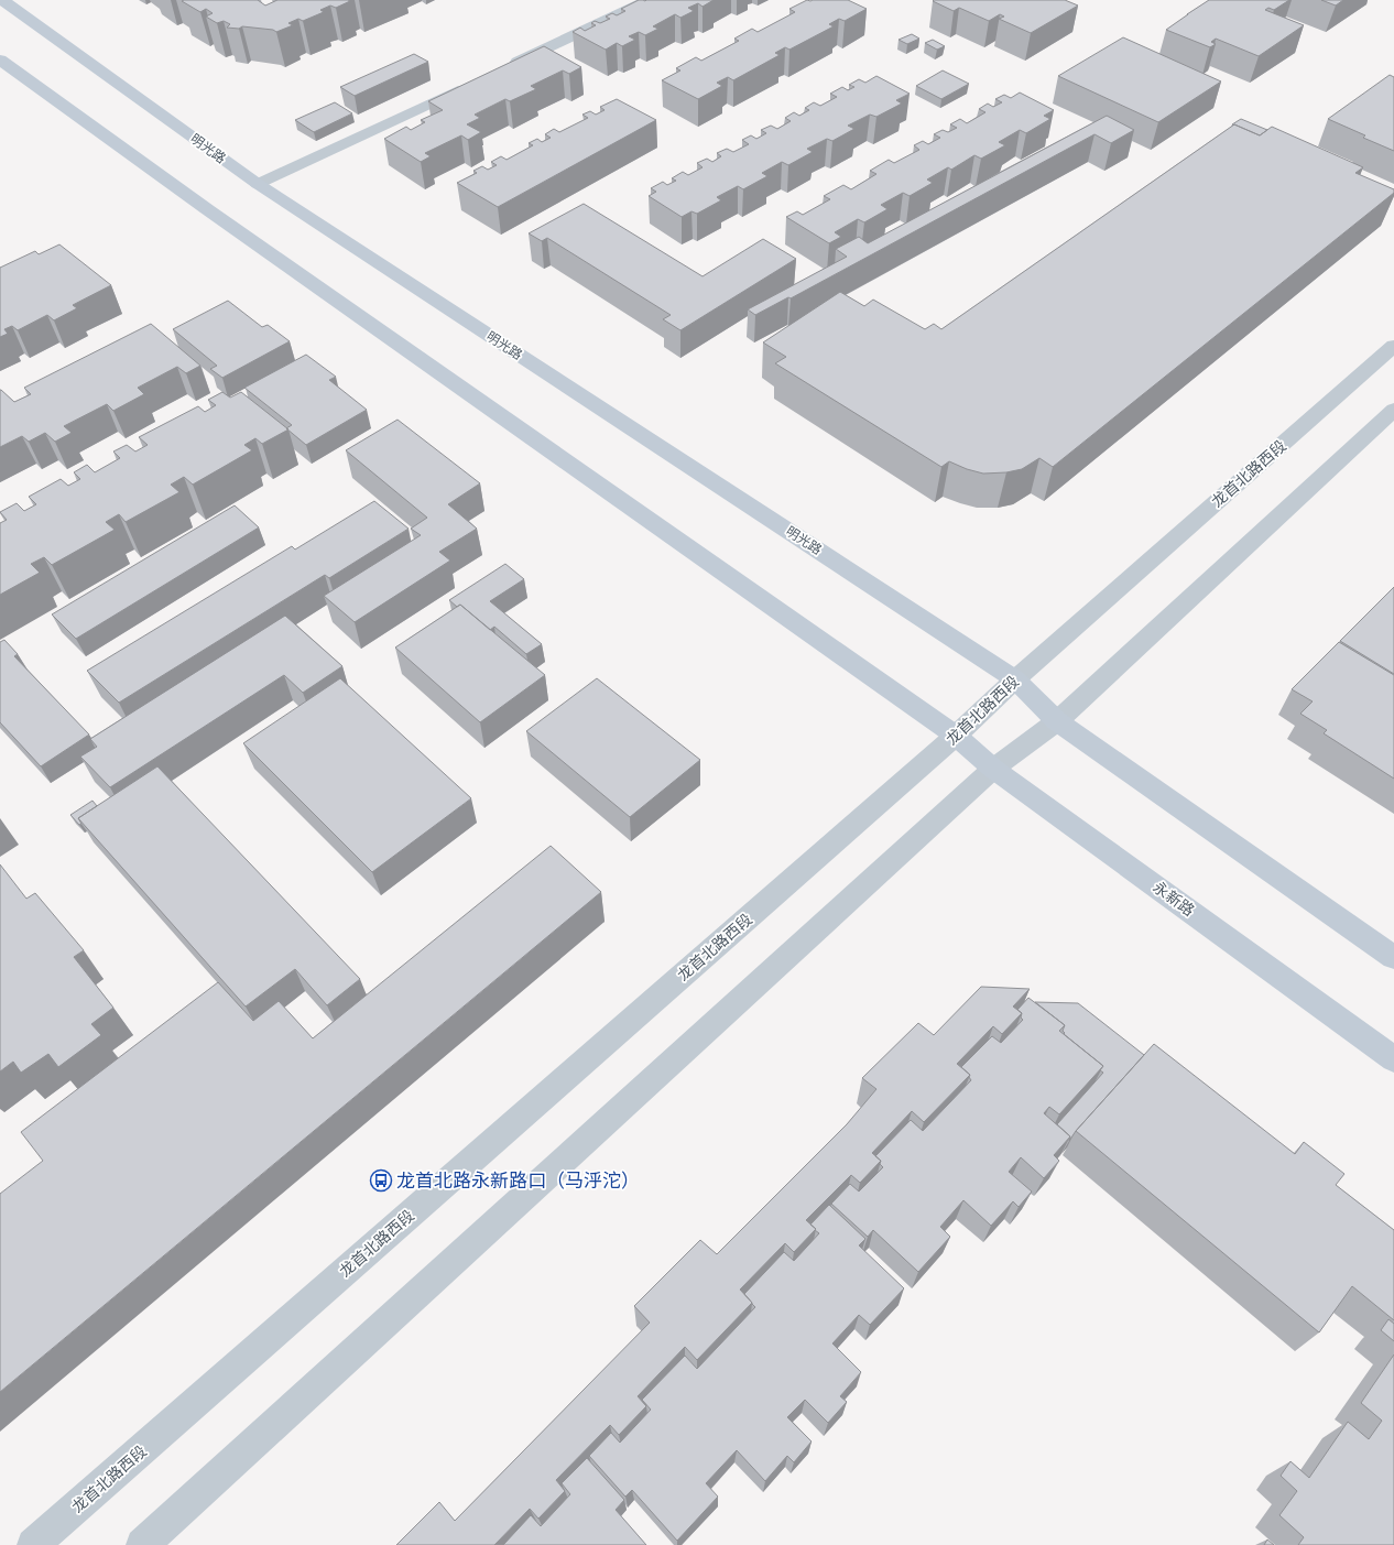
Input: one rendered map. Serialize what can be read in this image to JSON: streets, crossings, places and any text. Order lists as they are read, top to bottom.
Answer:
{
  "streets": {
    "main road": ["明光路", "永新路"],
    "street": ["龙首北路西段"]
  },
  "crossings": [
    ["明光路", "龙首北路西段"],
    ["龙首北路西段", "永新路"]
  ],
  "places": {
    "bus stop": ["龙首北路永新路口（马泘沱）"]
  }
}
